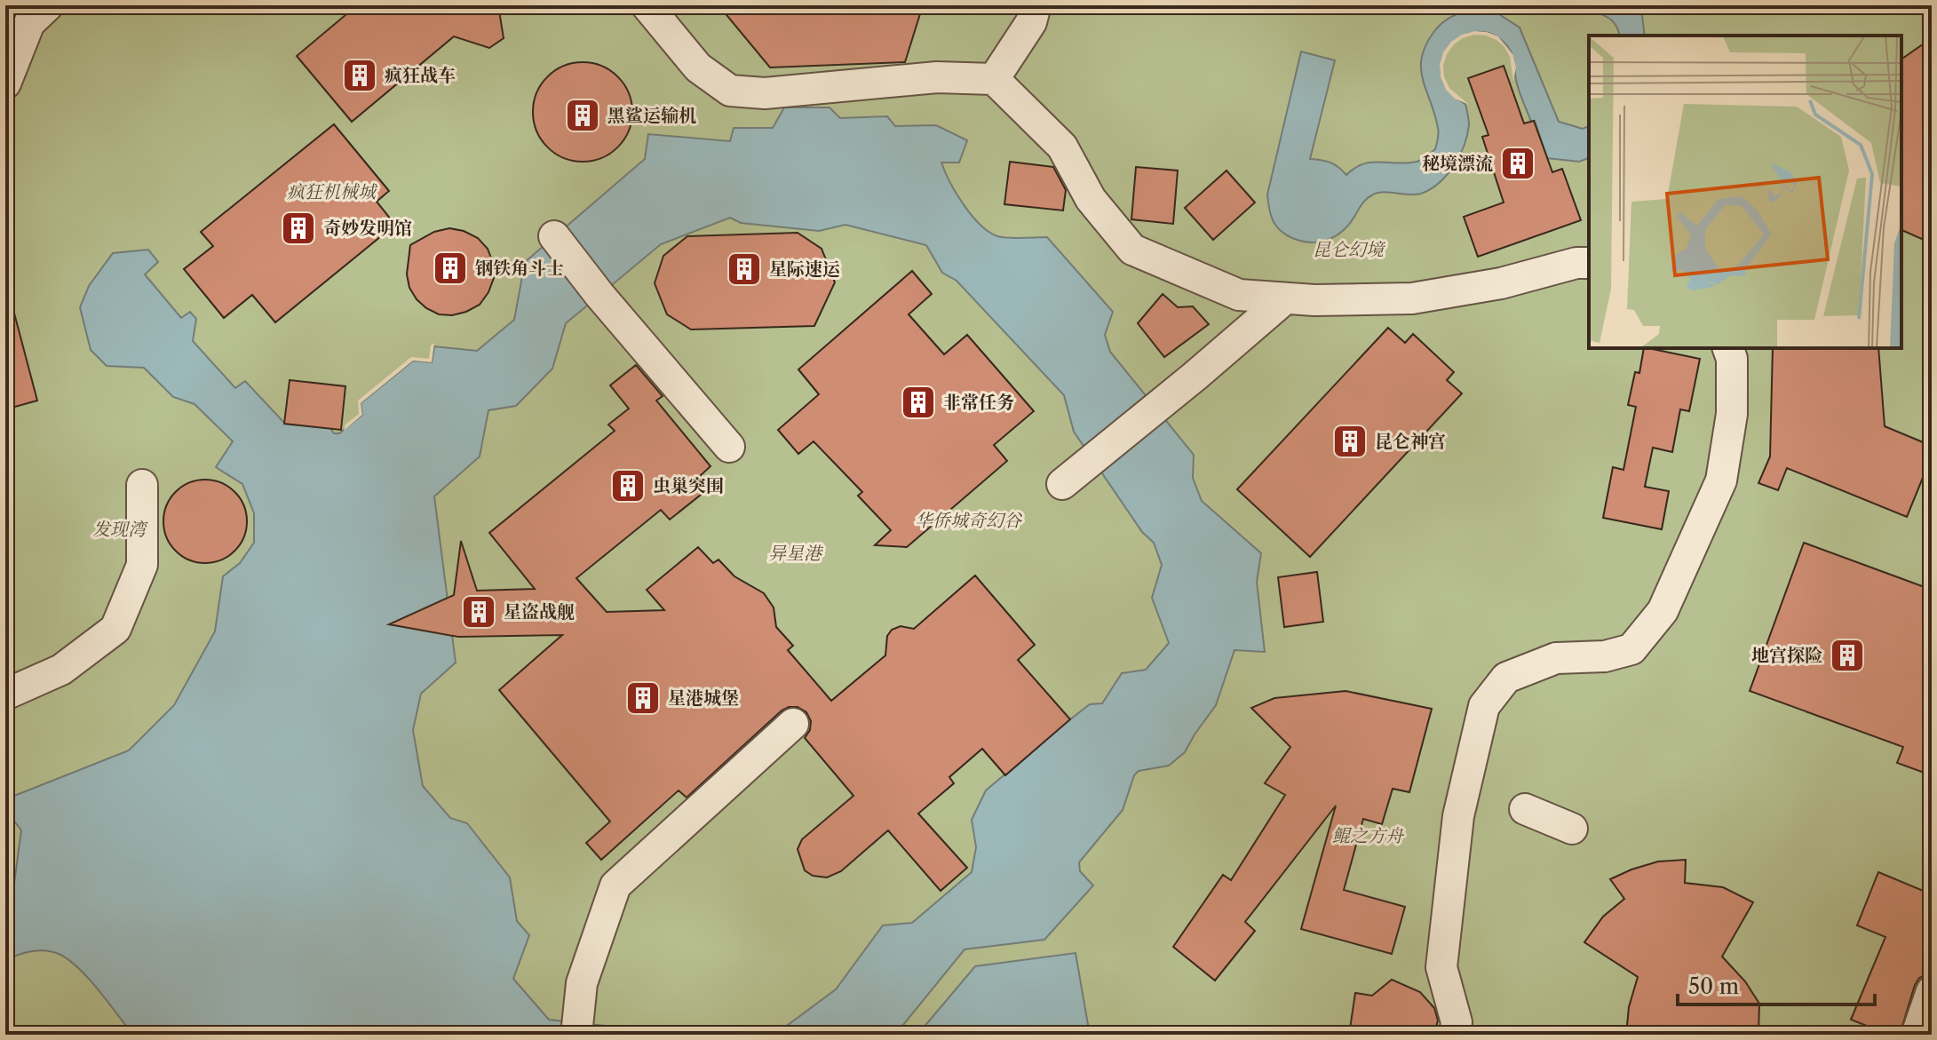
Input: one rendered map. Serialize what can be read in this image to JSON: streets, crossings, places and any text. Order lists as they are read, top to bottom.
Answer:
{
  "parks": [
    "疯狂机械城",
    "昆仑幻境",
    "华侨城奇幻谷",
    "发现湾",
    "异星港",
    "鲲之方舟"
  ],
  "places": {
    "building": [
      "疯狂战车",
      "黑鲨运输机",
      "秘境漂流",
      "奇妙发明馆",
      "钢铁角斗士",
      "星际速运",
      "非常任务",
      "昆仑神宫",
      "虫巢突围",
      "星盗战舰",
      "地宫探险",
      "星港城堡"
    ]
  },
  "scale_bar": "50 m"
}
